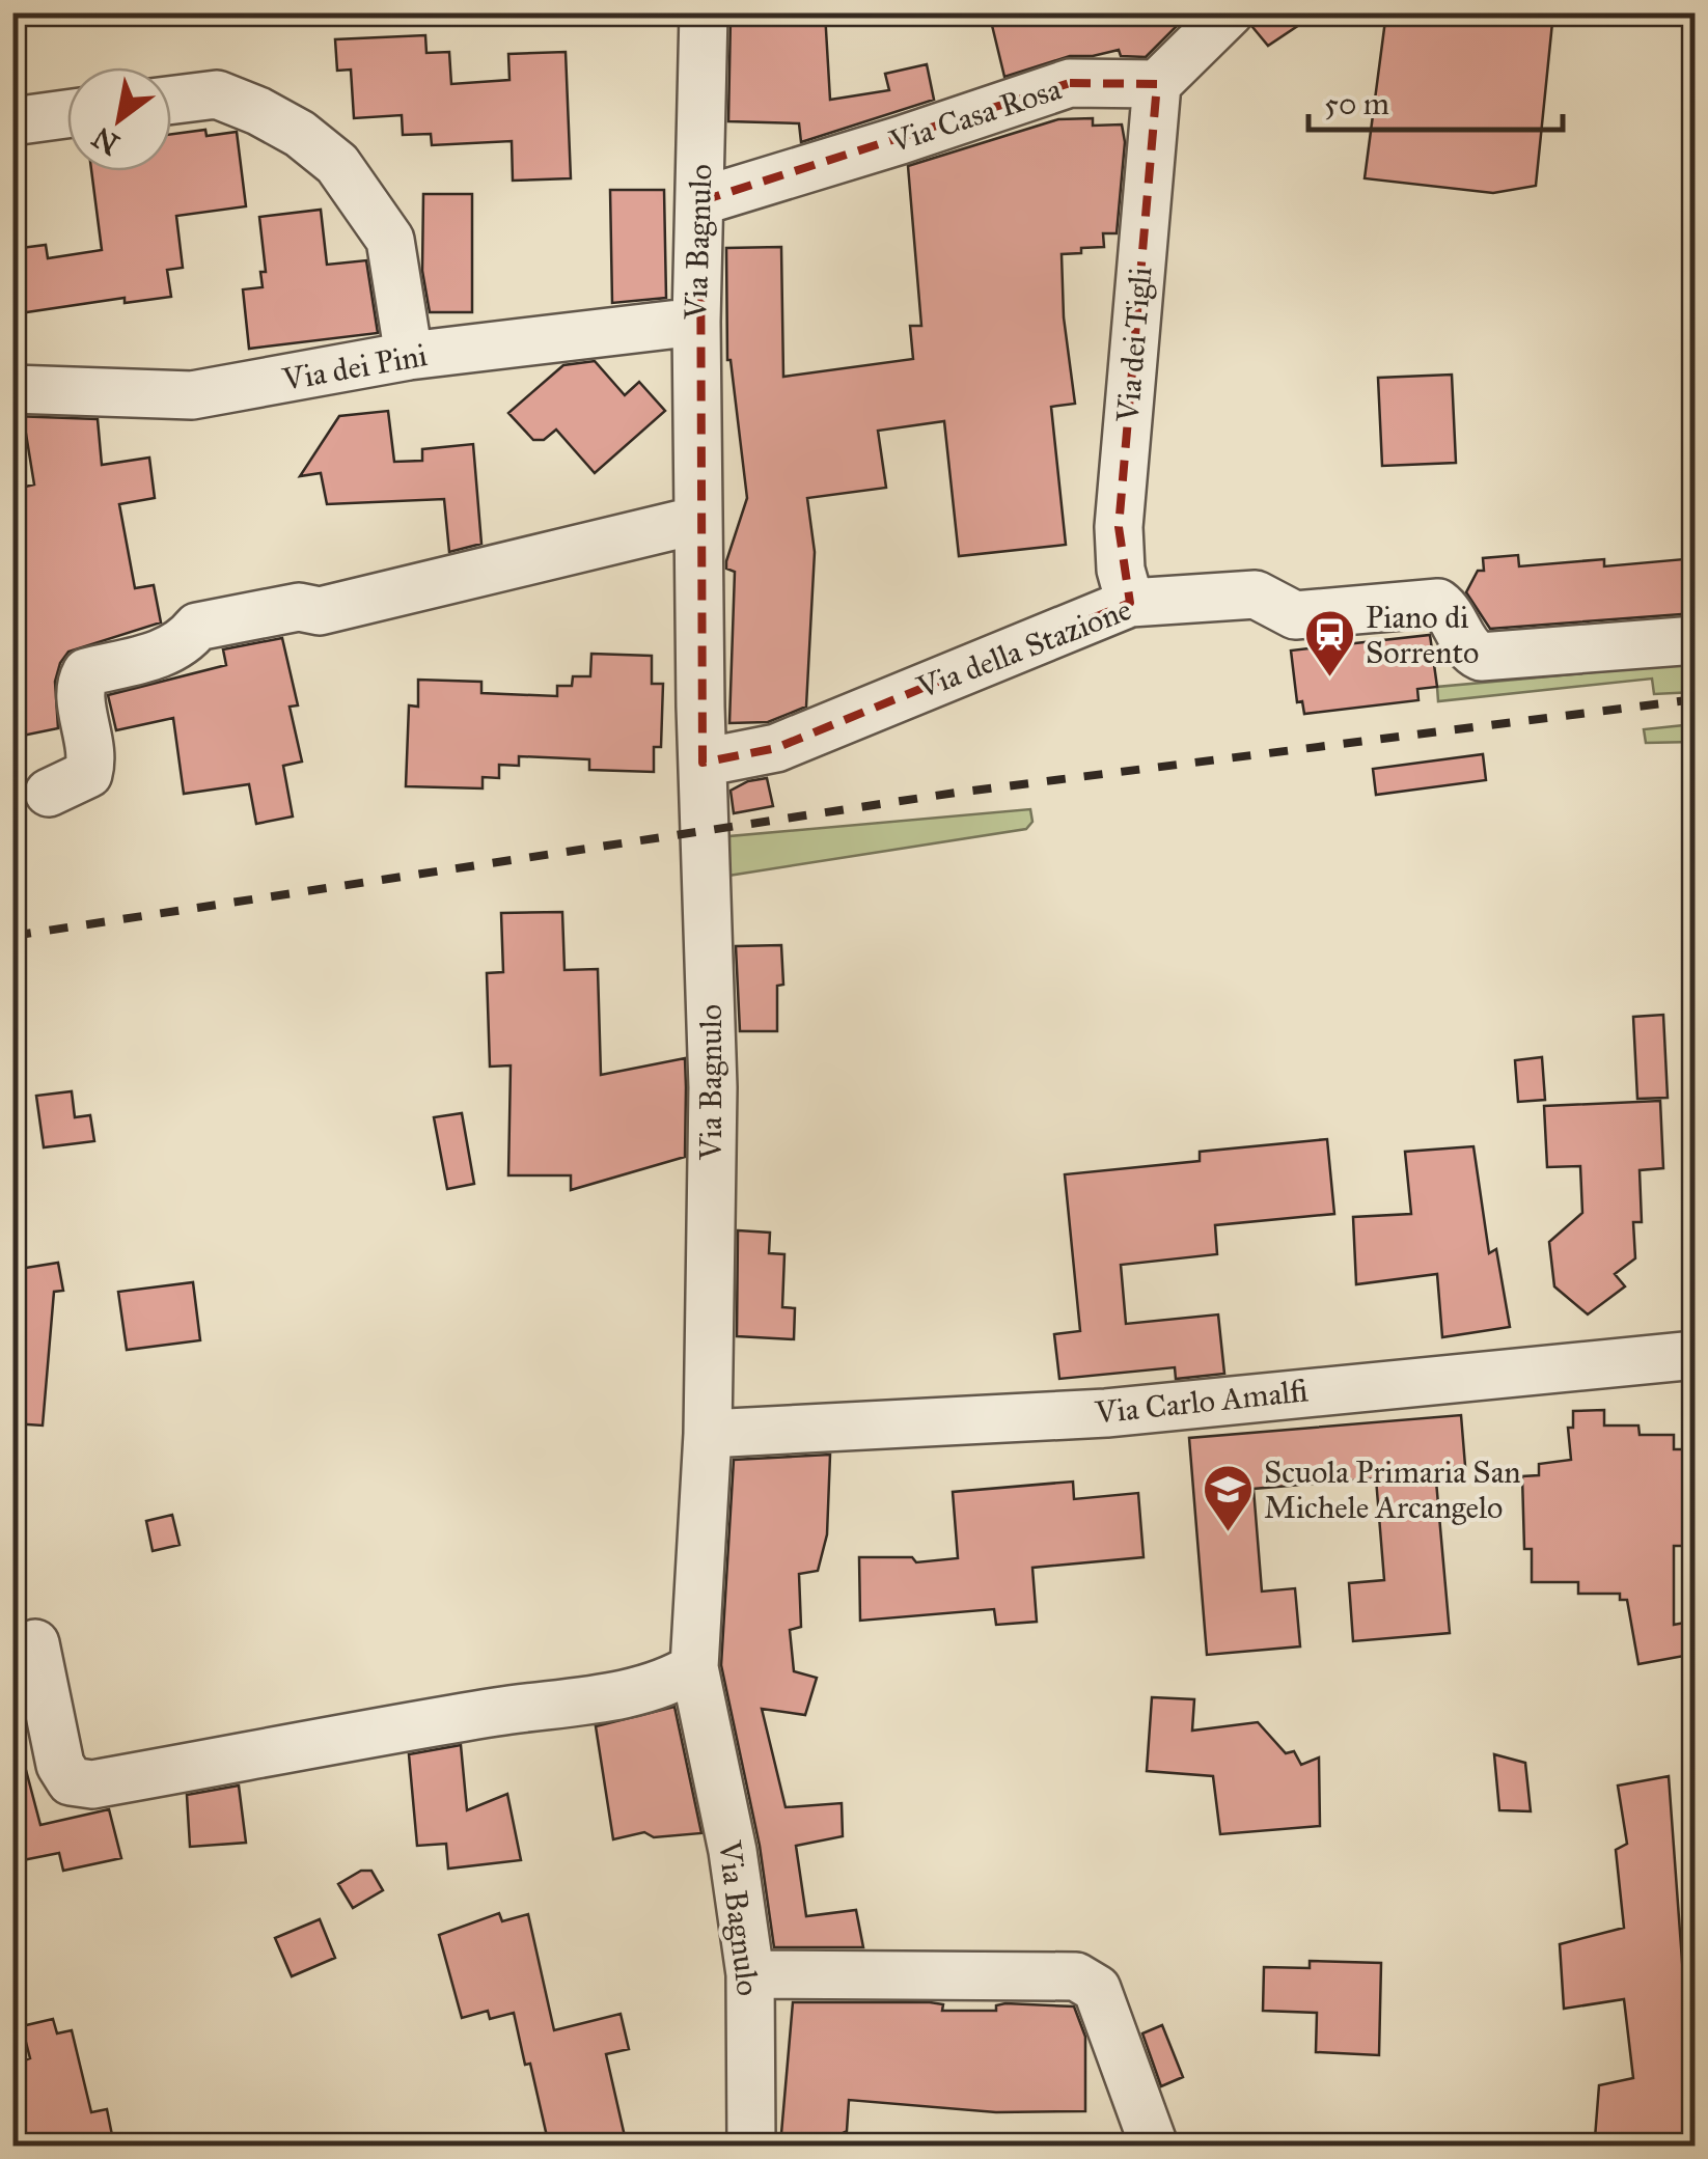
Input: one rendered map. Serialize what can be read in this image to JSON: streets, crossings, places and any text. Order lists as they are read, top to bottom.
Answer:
{
  "streets": {
    "street": [
      "Via Casa Rosa",
      "Via Bagnulo",
      "Via dei Tigli",
      "Via dei Pini",
      "Via della Stazione",
      "Via Carlo Amalfi"
    ]
  },
  "crossings": [
    ["Via Casa Rosa", "Via Bagnulo"],
    ["Via Casa Rosa", "Via dei Tigli"],
    ["Via Bagnulo", "Via dei Pini"],
    ["Via Bagnulo", "Via della Stazione"],
    ["Via Bagnulo", "Via Carlo Amalfi"],
    ["Via dei Tigli", "Via della Stazione"]
  ],
  "places": {
    "station": ["Piano di Sorrento"],
    "school or university": ["Scuola Primaria San Michele Arcangelo"]
  },
  "scale_bar": "50 m",
  "north": "bottom left"
}
